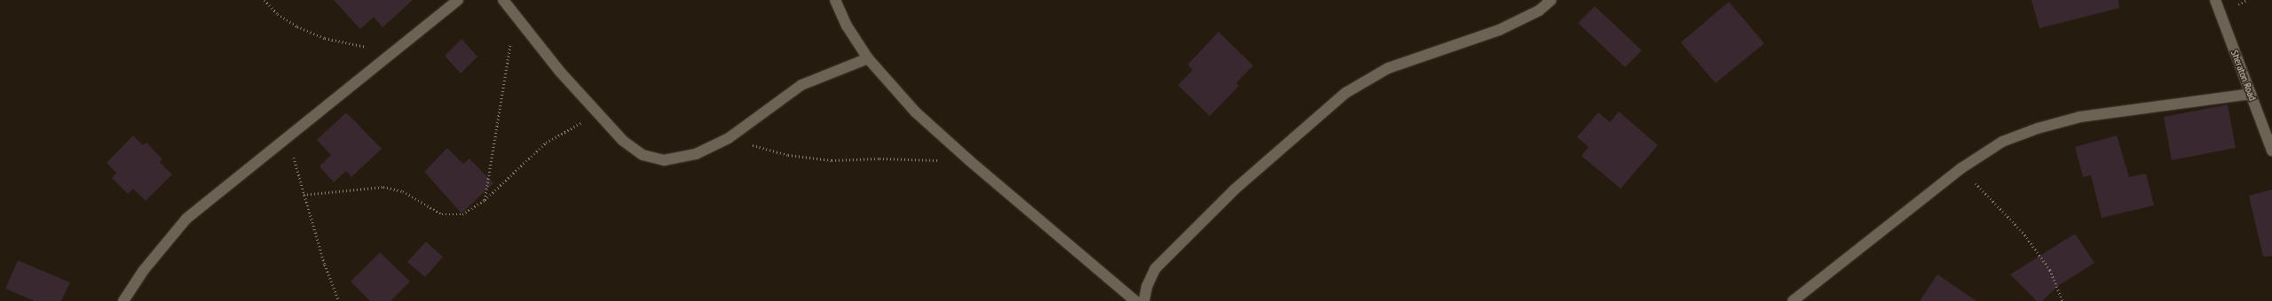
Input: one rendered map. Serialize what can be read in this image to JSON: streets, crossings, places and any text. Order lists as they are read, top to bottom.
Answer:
{
  "streets": {
    "street": ["Sheraton Road"]
  }
}
